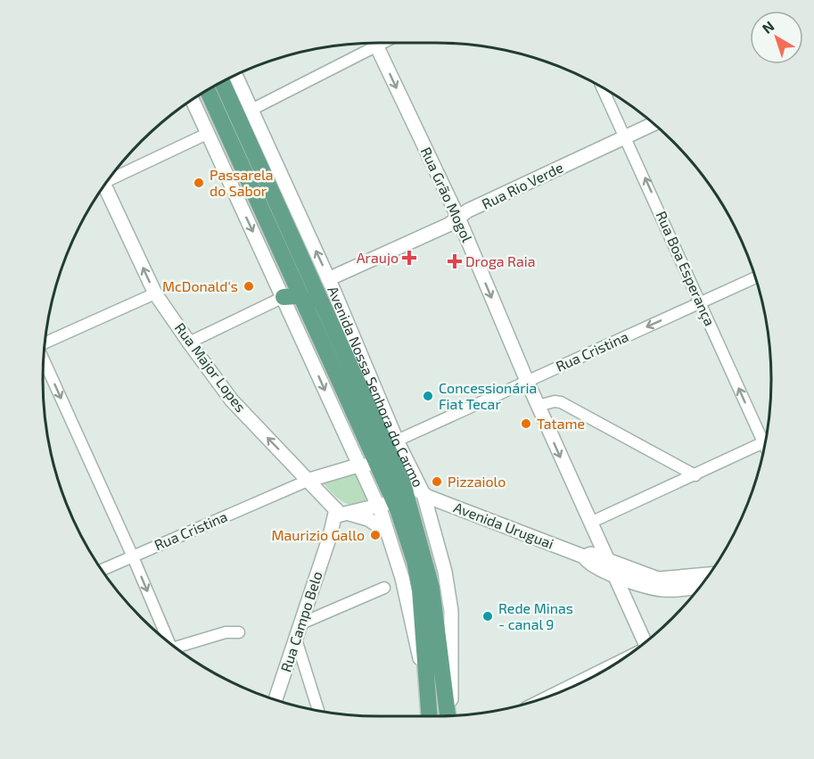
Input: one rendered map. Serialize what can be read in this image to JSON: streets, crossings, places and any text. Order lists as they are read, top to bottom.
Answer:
{
  "streets": {
    "main road": ["Avenida Nossa Senhora do Carmo"],
    "street": [
      "Rua Rio Verde",
      "Rua Grão Mogol",
      "Rua Boa Esperança",
      "Rua Cristina",
      "Rua Major Lopes",
      "Avenida Uruguai",
      "Rua Campo Belo"
    ]
  },
  "crossings": [
    ["Rua Rio Verde", "Rua Grão Mogol"],
    ["Rua Rio Verde", "Rua Boa Esperança"],
    ["Rua Rio Verde", "Avenida Nossa Senhora do Carmo"],
    ["Rua Grão Mogol", "Rua Cristina"],
    ["Rua Grão Mogol", "Avenida Uruguai"],
    ["Rua Boa Esperança", "Rua Cristina"],
    ["Rua Cristina", "Rua Major Lopes"],
    ["Rua Cristina", "Avenida Nossa Senhora do Carmo"],
    ["Rua Major Lopes", "Rua Campo Belo"],
    ["Avenida Nossa Senhora do Carmo", "Avenida Uruguai"]
  ],
  "one_way": ["Rua Grão Mogol", "Rua Boa Esperança", "Rua Major Lopes"],
  "places": {
    "other": [
      "Passarela do Sabor",
      "McDonald's",
      "Concessionária Fiat Tecar",
      "Tatame",
      "Pizzaiolo",
      "Maurizio Gallo",
      "Rede Minas - canal 9"
    ],
    "health": ["Araujo", "Droga Raia"]
  },
  "north": "top left"
}
